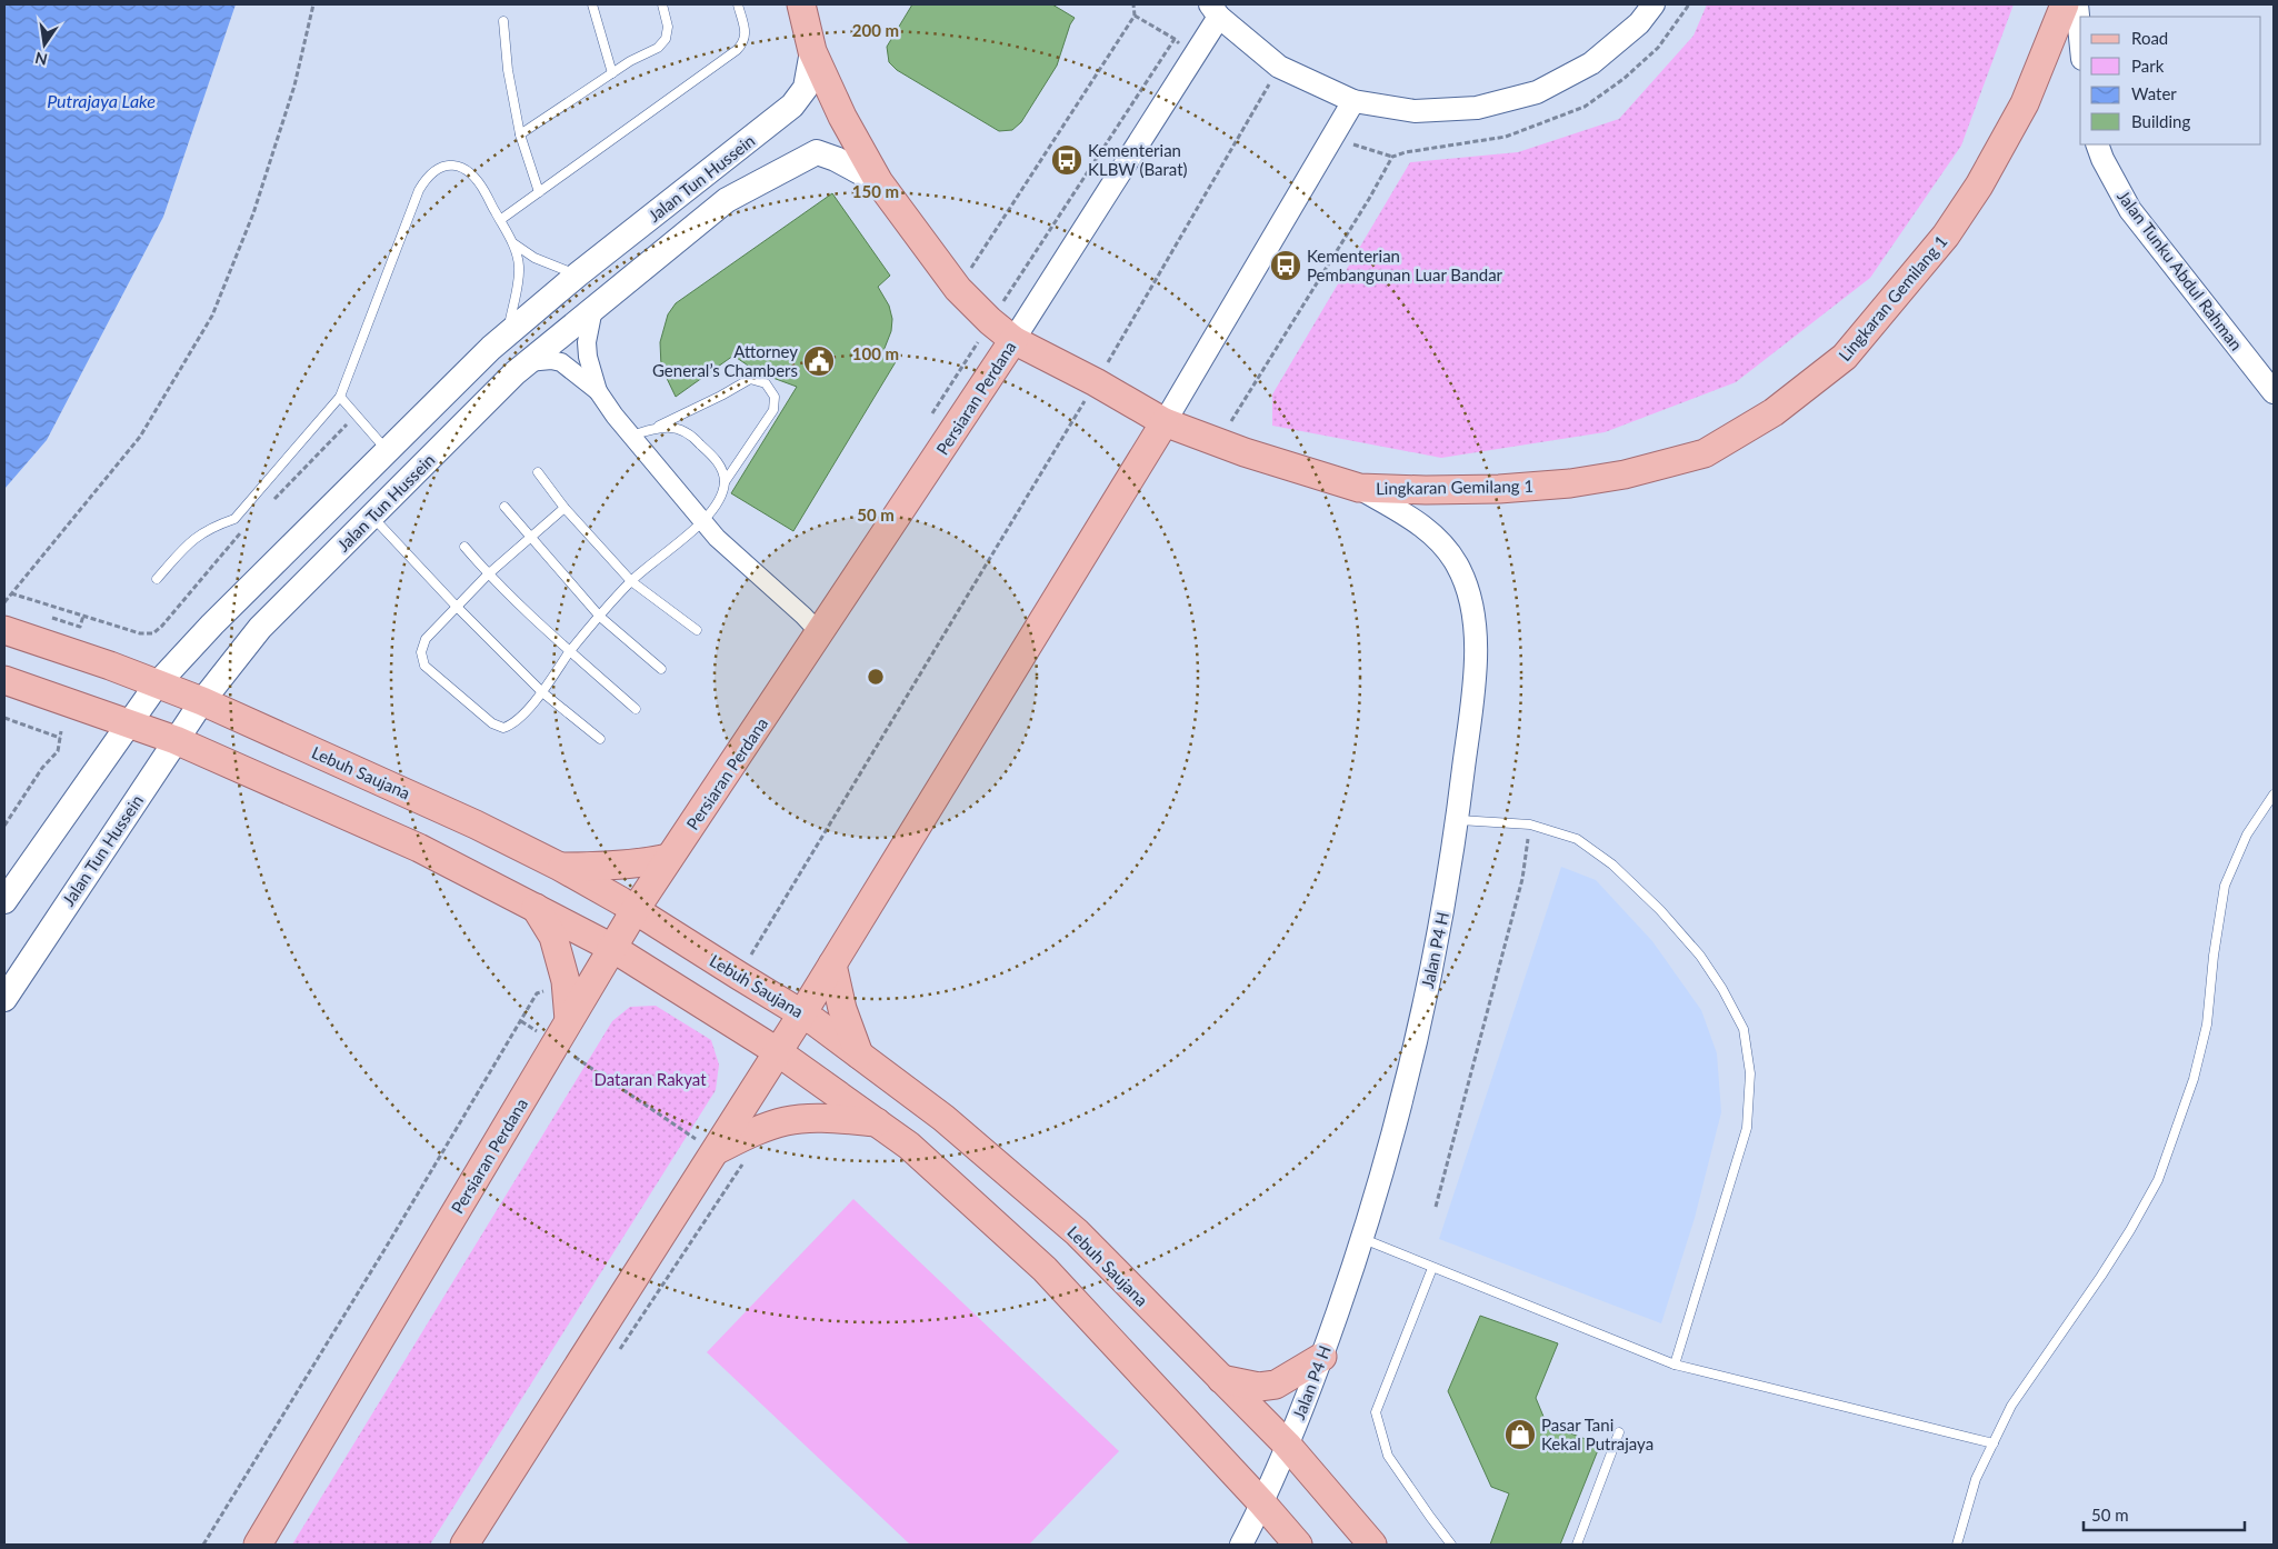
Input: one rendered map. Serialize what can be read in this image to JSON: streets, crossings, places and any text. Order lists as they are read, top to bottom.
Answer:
{
  "streets": {
    "main road": [
      "Jalan Tun Hussein",
      "Lingkaran Gemilang 1",
      "Persiaran Perdana",
      "Lebuh Saujana"
    ],
    "street": ["Jalan Tunku Abdul Rahman", "Jalan P4 H"]
  },
  "crossings": [
    ["Jalan Tun Hussein", "Lingkaran Gemilang 1"],
    ["Jalan Tun Hussein", "Lebuh Saujana"],
    ["Lingkaran Gemilang 1", "Persiaran Perdana"],
    ["Lingkaran Gemilang 1", "Jalan P4 H"],
    ["Persiaran Perdana", "Lebuh Saujana"],
    ["Lebuh Saujana", "Jalan P4 H"]
  ],
  "water": ["Putrajaya Lake"],
  "parks": ["Dataran Rakyat"],
  "places": {
    "bus stop": ["Kementerian KLBW (Barat)", "Kementerian Pembangunan Luar Bandar"],
    "public building": ["Attorney General’s Chambers"],
    "shop": ["Pasar Tani Kekal Putrajaya"]
  },
  "legend": [
    "Road",
    "Park",
    "Water",
    "Building"
  ],
  "scale_bar": "50 m",
  "north": "bottom",
  "rings": [
    "200 m",
    "150 m",
    "100 m",
    "50 m"
  ]
}
